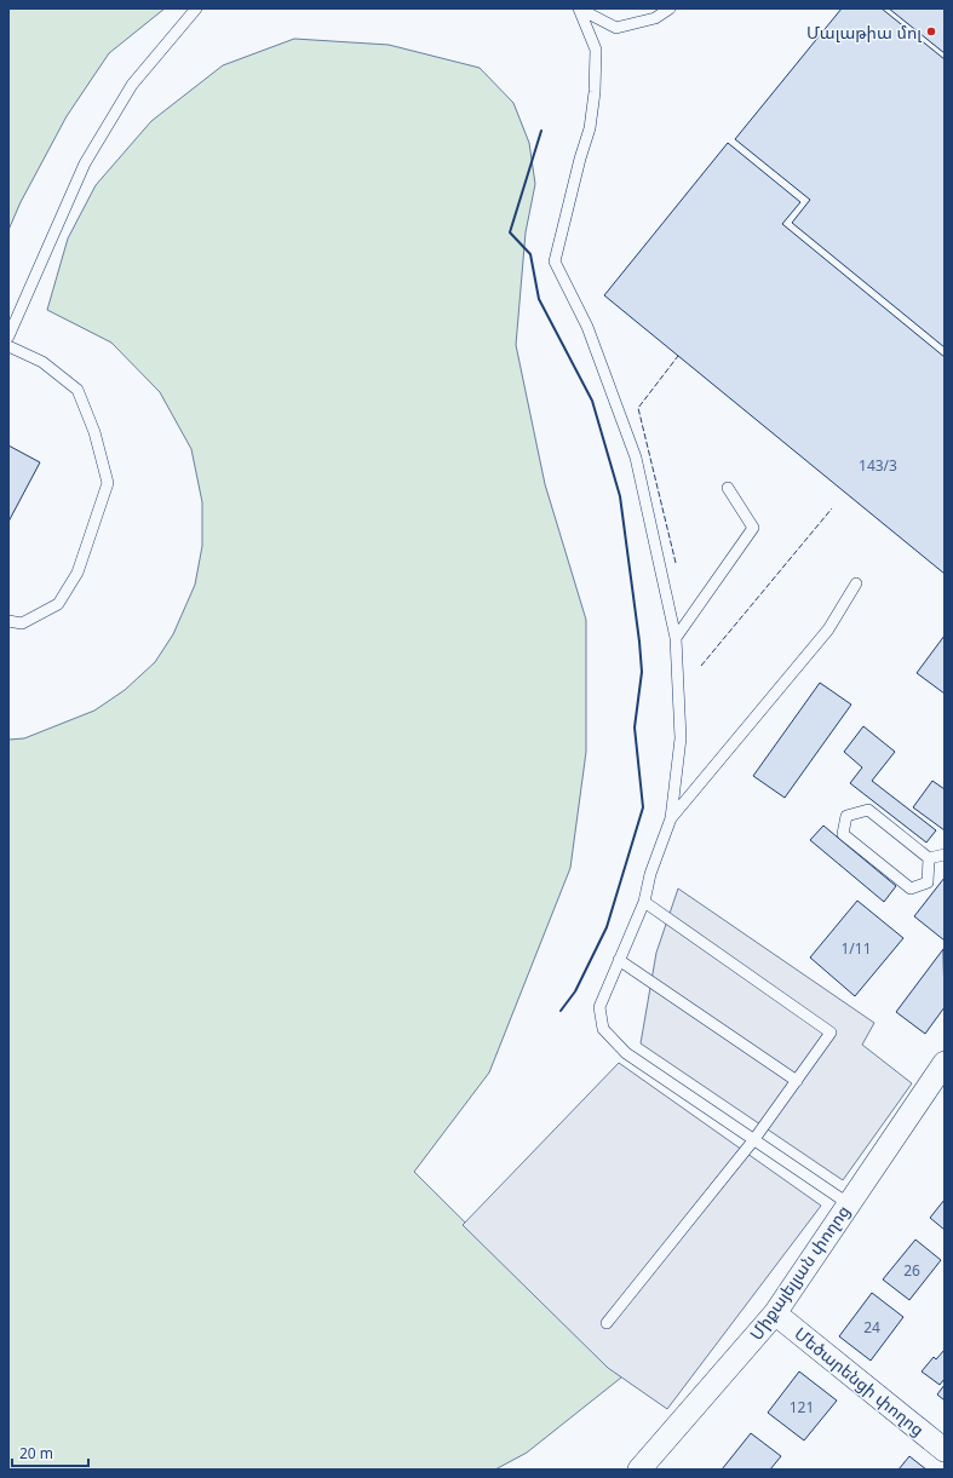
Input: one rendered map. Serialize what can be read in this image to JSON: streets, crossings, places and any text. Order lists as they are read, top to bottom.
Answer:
{
  "streets": {
    "street": ["Միքայելյան փողոց", "Մեծարենցի փողոց"]
  },
  "crossings": [
    ["Միքայելյան փողոց", "Մեծարենցի փողոց"]
  ],
  "places": ["Մալաթիա մոլ"],
  "house_numbers": [
    "143/3",
    "1/11",
    "26",
    "24",
    "121"
  ],
  "scale_bar": "20 m"
}
